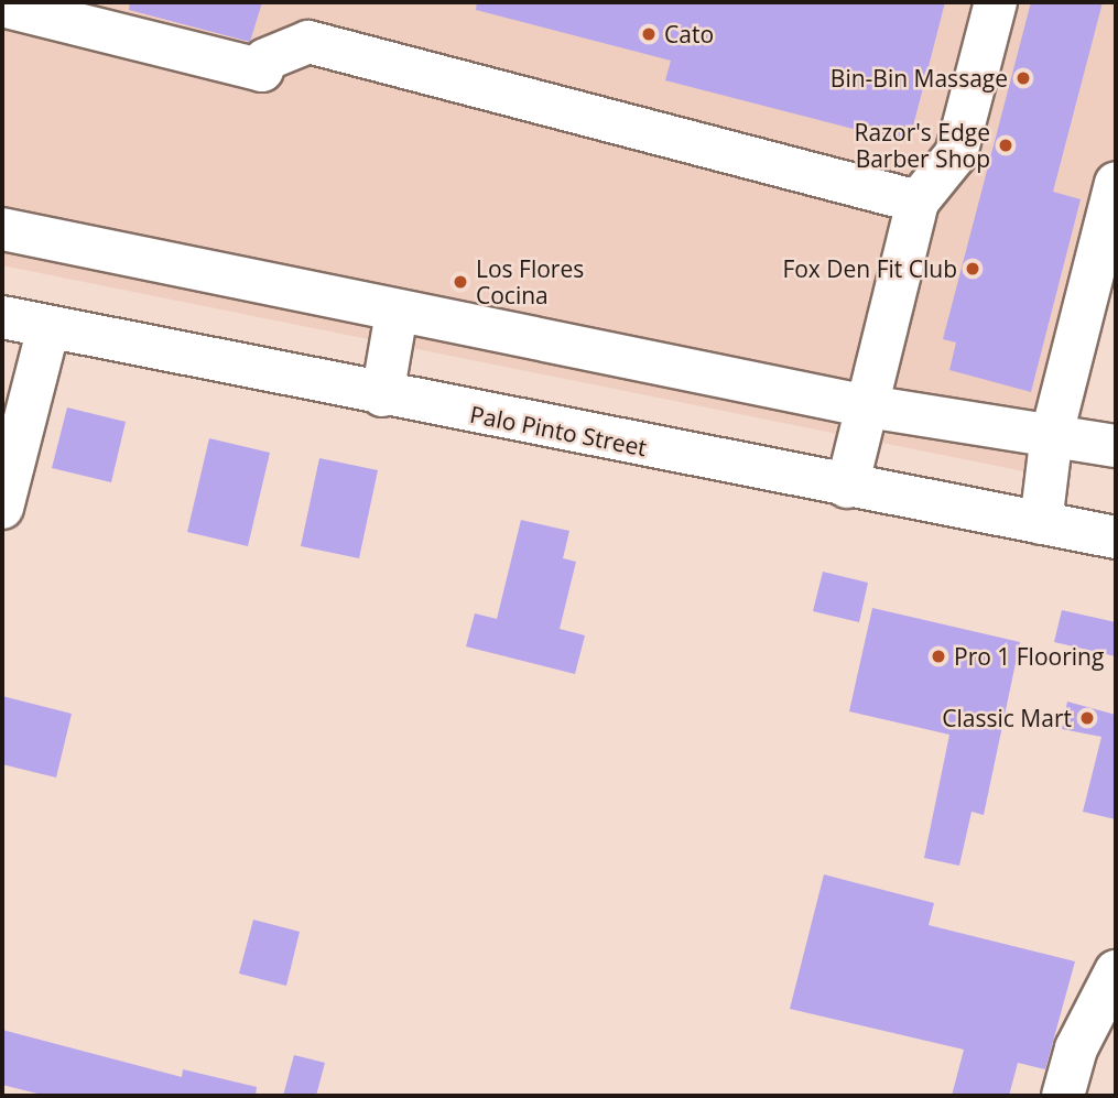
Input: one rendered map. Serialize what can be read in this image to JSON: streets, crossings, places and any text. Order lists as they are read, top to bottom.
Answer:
{
  "streets": {
    "main road": ["Palo Pinto Street"]
  },
  "places": [
    "Cato",
    "Bin-Bin Massage",
    "Razor's Edge Barber Shop",
    "Fox Den Fit Club",
    "Los Flores Cocina",
    "Pro 1 Flooring",
    "Classic Mart"
  ]
}
